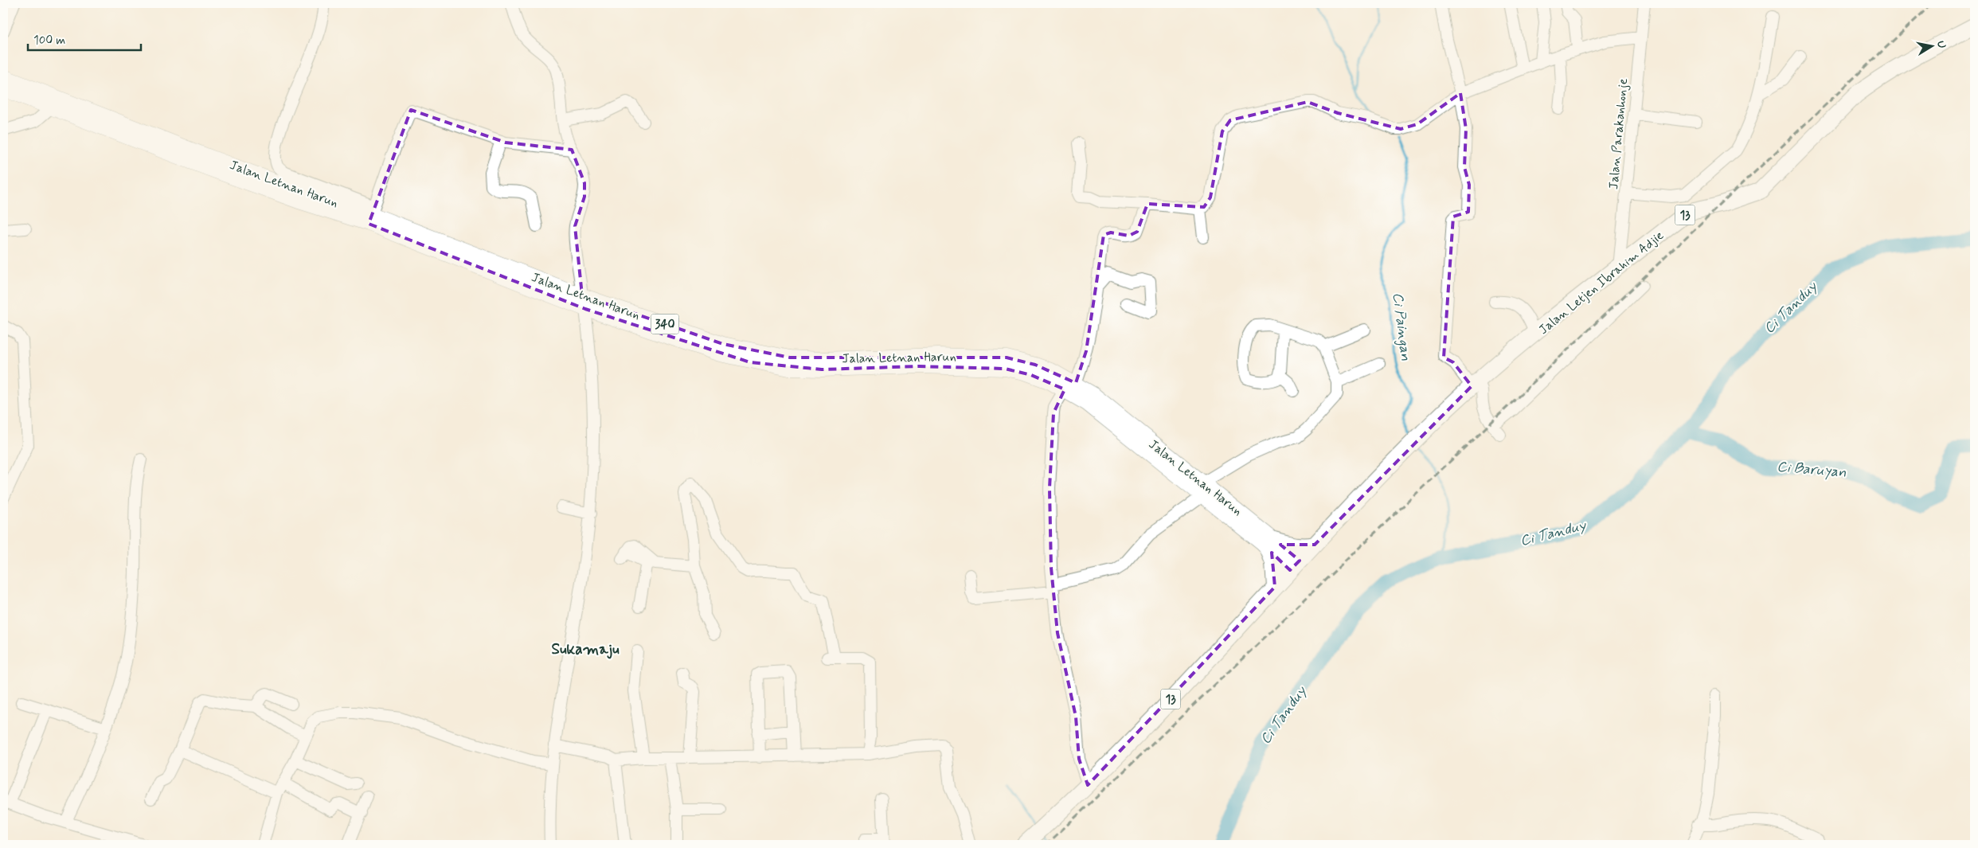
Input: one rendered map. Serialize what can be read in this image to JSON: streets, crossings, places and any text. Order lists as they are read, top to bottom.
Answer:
{
  "streets": {
    "highway": ["13", "Jalan Letjen Ibrahim Adjie"],
    "main road": ["Jalan Letnan Harun", "340"],
    "street": ["Jalan Parakanhonje"]
  },
  "crossings": [
    ["Jalan Parakanhonje", "Jalan Letjen Ibrahim Adjie"],
    ["Jalan Letnan Harun", "13"],
    ["13", "Jalan Letjen Ibrahim Adjie"]
  ],
  "districts": ["Sukamaju"],
  "water": ["Ci Tanduy", "Ci Paingan", "Ci Baruyan"],
  "scale_bar": "100 m",
  "north": "right"
}
